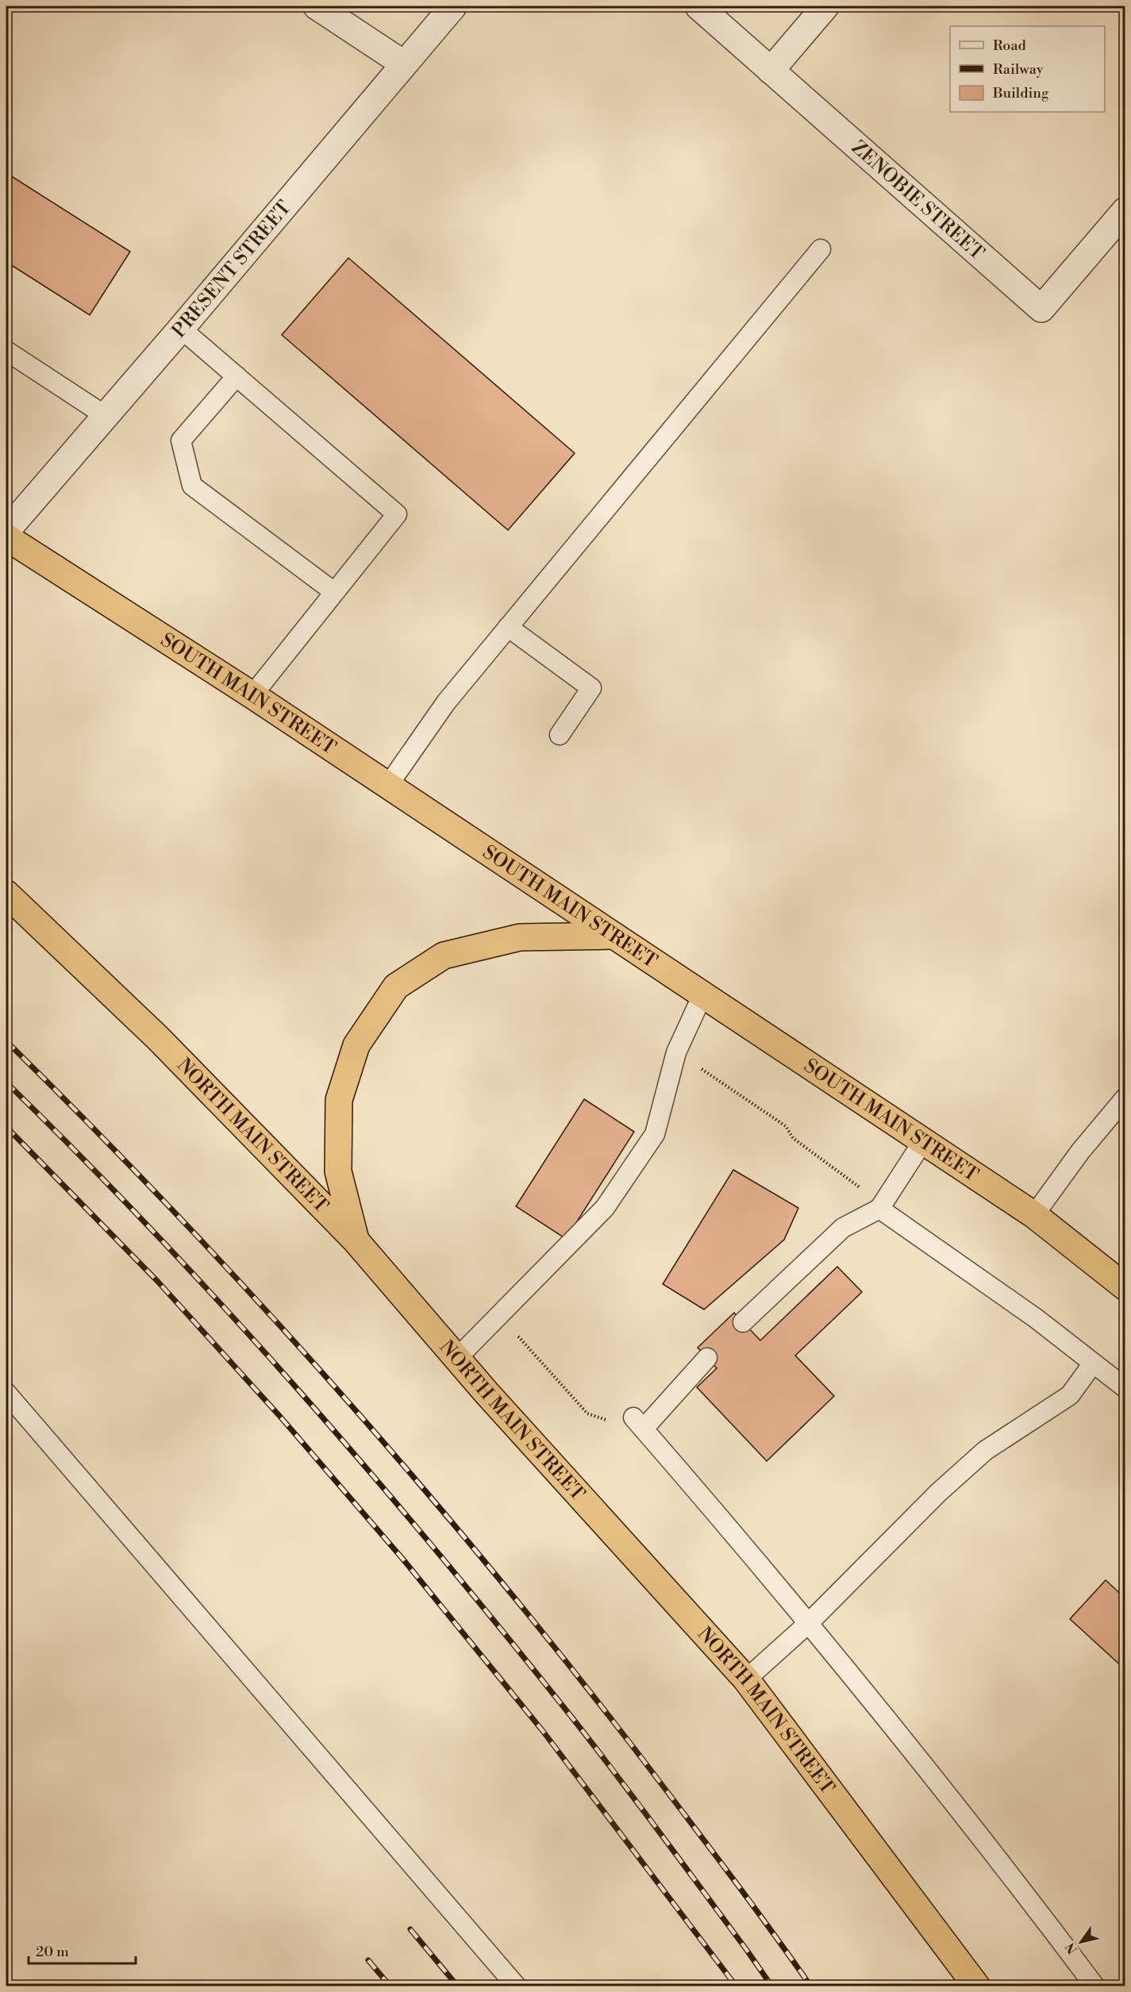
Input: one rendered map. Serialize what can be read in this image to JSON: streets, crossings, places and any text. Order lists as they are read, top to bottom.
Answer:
{
  "streets": {
    "highway": ["SOUTH MAIN STREET", "NORTH MAIN STREET"],
    "street": ["ZENOBIE STREET", "PRESENT STREET"]
  },
  "legend": ["Road", "Railway", "Building"],
  "scale_bar": "20 m",
  "north": "bottom left"
}
